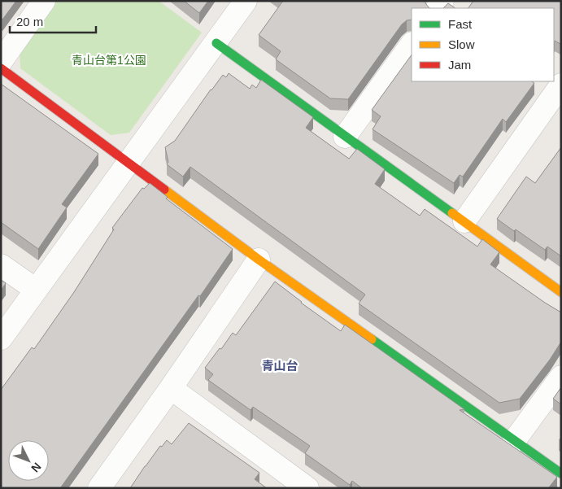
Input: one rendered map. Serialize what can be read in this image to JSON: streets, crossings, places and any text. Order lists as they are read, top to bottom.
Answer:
{
  "districts": ["青山台"],
  "parks": ["青山台第1公園"],
  "legend": ["Fast", "Slow", "Jam"],
  "scale_bar": "20 m",
  "north": "bottom right"
}
